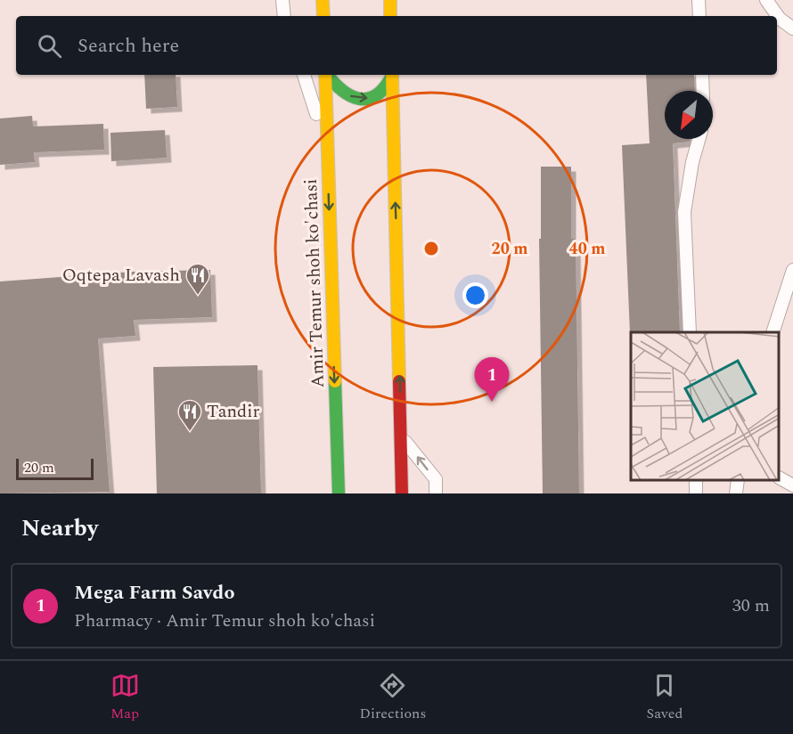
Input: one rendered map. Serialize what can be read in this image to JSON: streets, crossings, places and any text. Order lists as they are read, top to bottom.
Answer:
{
  "streets": {
    "main road": ["Amir Temur shoh ko'chasi"]
  },
  "places": {
    "restaurant": ["Oqtepa Lavash", "Tandir"]
  },
  "scale_bar": "20 m",
  "north": "bottom left",
  "page": {
    "search": "Search here",
    "pins": "1",
    "scale": "20 m",
    "heading": "Nearby",
    "list": [
      {
        "mark": "1",
        "name": "Mega Farm Savdo",
        "note": "Pharmacy · Amir Temur shoh ko'chasi",
        "value": "30 m"
      }
    ],
    "nav": ["Map", "Directions", "Saved"]
  },
  "rings": ["20 m", "40 m"]
}
